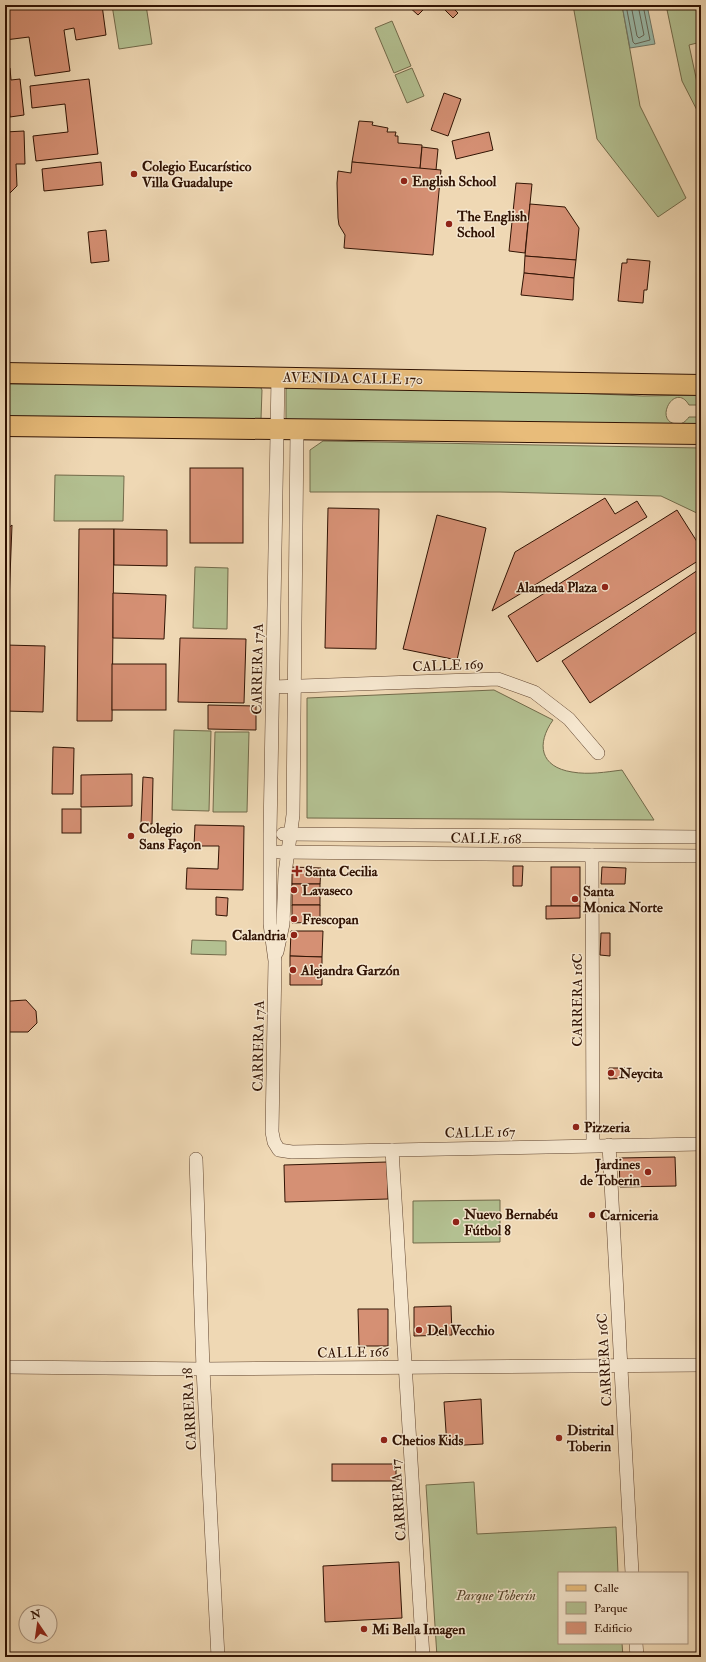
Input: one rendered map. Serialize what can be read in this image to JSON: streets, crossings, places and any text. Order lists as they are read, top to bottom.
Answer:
{
  "streets": {
    "main road": ["AVENIDA CALLE 170"],
    "street": [
      "CALLE 169",
      "CARRERA 17A",
      "CALLE 168",
      "CARRERA 16C",
      "CALLE 167",
      "CALLE 166",
      "CARRERA 18",
      "CARRERA 17"
    ]
  },
  "crossings": [
    ["AVENIDA CALLE 170", "CARRERA 17A"],
    ["CALLE 169", "CARRERA 17A"],
    ["CARRERA 17A", "CALLE 168"],
    ["CARRERA 17A", "CALLE 167"],
    ["CALLE 168", "CARRERA 16C"],
    ["CARRERA 16C", "CALLE 167"],
    ["CARRERA 16C", "CALLE 166"],
    ["CALLE 167", "CARRERA 17"],
    ["CALLE 166", "CARRERA 18"],
    ["CALLE 166", "CARRERA 17"]
  ],
  "parks": ["Parque Toberín"],
  "places": {
    "other": [
      "Colegio Eucarístico Villa Guadalupe",
      "English School",
      "The English School",
      "Alameda Plaza",
      "Colegio Sans Façon",
      "Lavaseco",
      "Santa Monica Norte",
      "Frescopan",
      "Calandria",
      "Alejandra Garzón",
      "Neycita",
      "Pizzeria",
      "Jardines de Toberin",
      "Carniceria",
      "Nuevo Bernabéu Fútbol 8",
      "Del Vecchio",
      "Distrital Toberin",
      "Chetios Kids",
      "Mi Bella Imagen"
    ],
    "health": ["Santa Cecilia"]
  },
  "legend": ["Calle", "Parque", "Edificio"],
  "north": "top"
}
